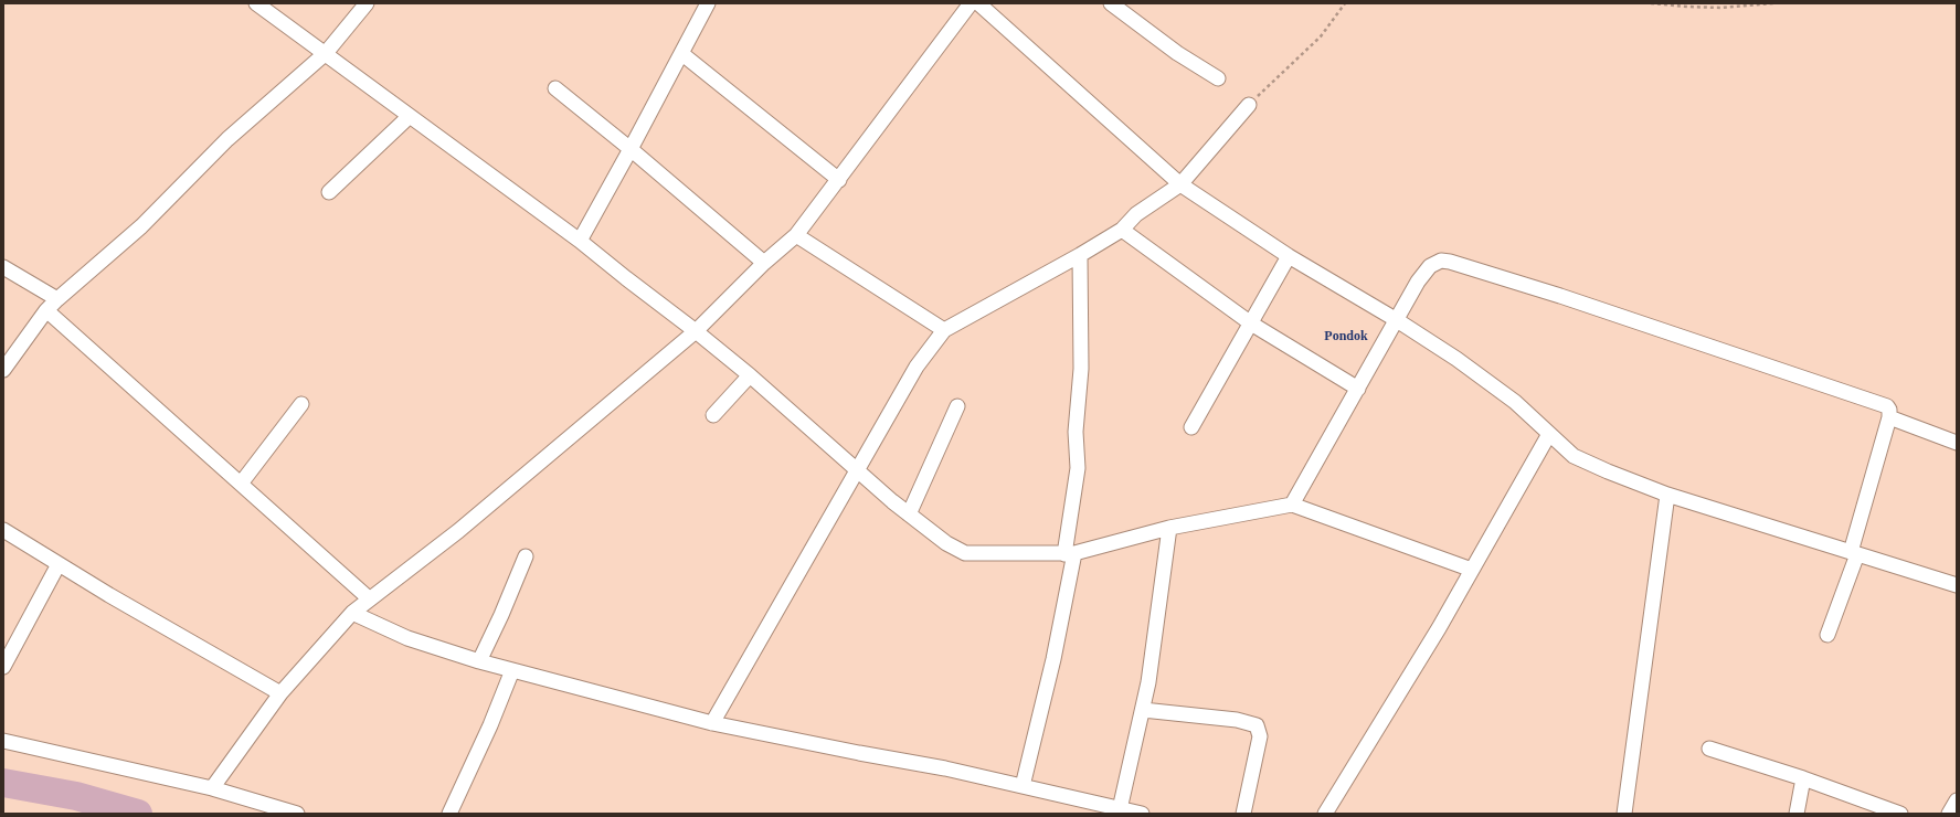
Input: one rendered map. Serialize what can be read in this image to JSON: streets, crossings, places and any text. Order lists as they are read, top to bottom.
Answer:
{
  "districts": ["Pondok"]
}
